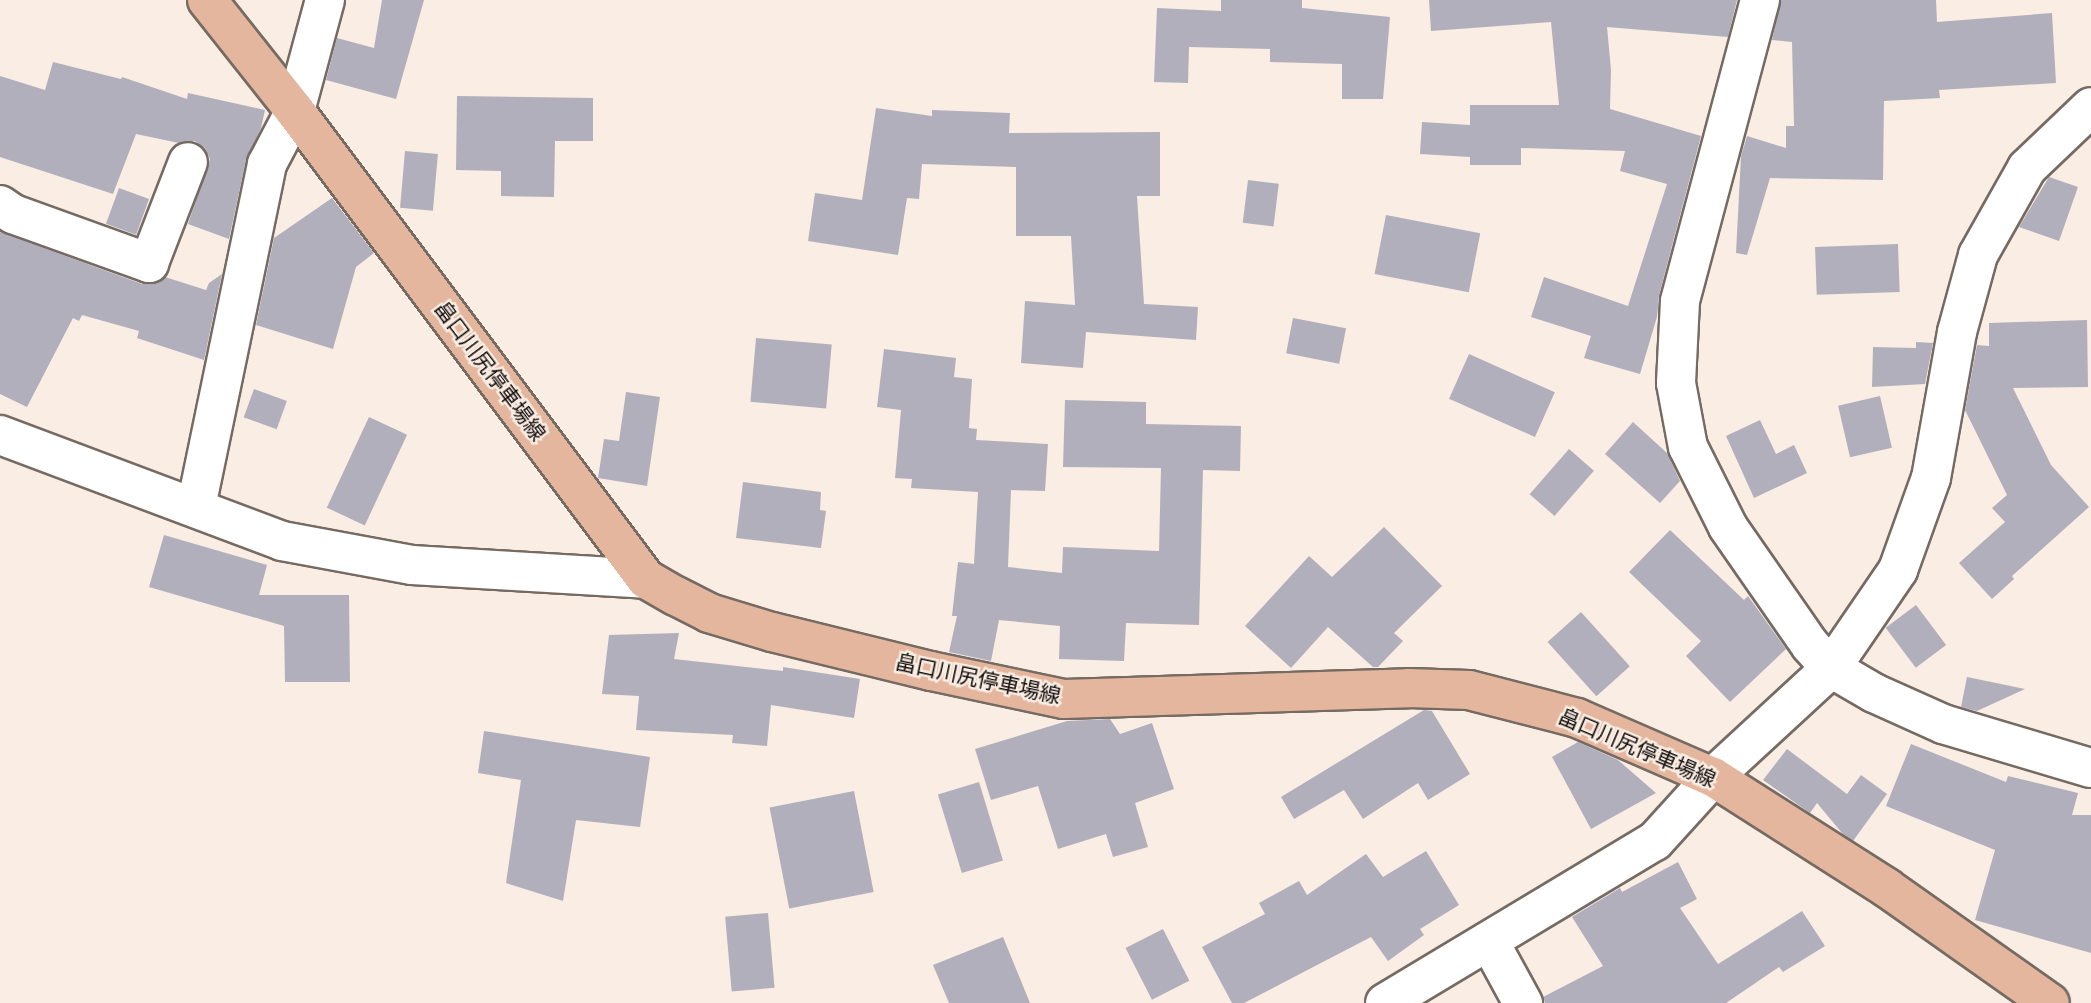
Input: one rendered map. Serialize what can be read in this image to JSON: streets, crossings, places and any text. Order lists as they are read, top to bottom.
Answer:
{
  "streets": {
    "main road": ["畠口川尻停車場線"]
  }
}
